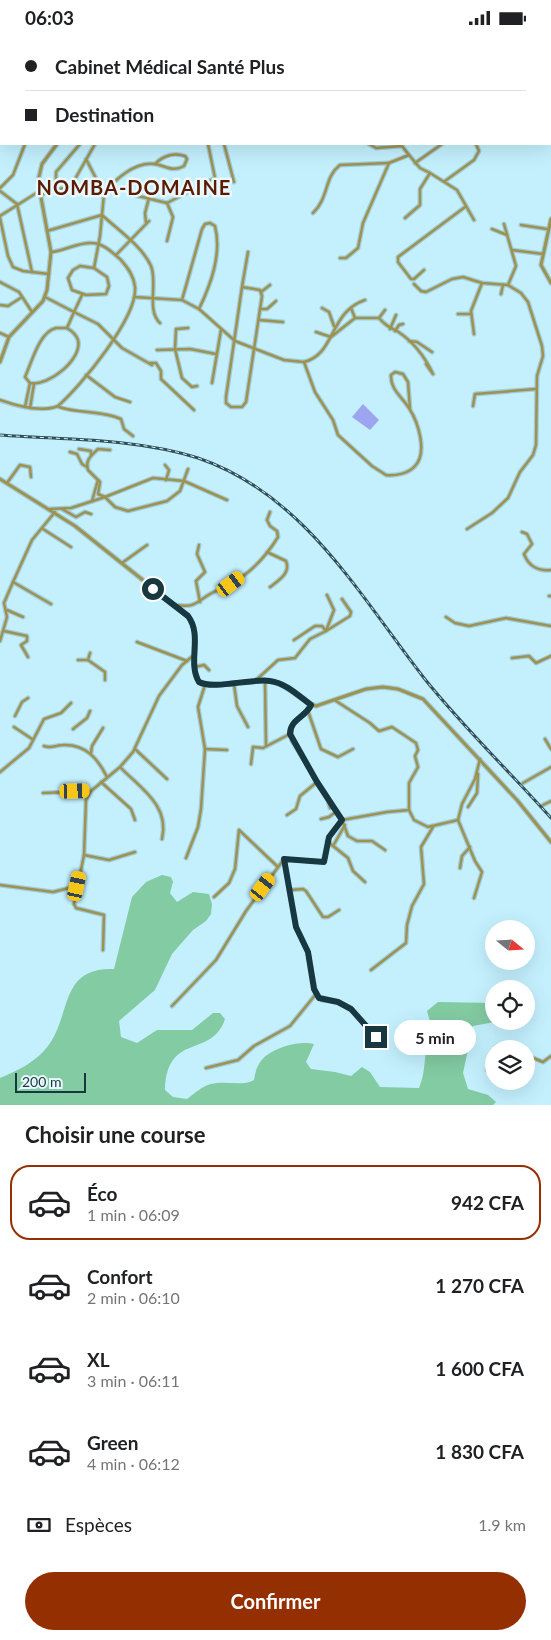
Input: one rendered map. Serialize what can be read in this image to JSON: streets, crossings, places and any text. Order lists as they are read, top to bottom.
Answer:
{
  "districts": ["NOMBA-DOMAINE"],
  "scale_bar": "200 m",
  "north": "right",
  "page": {
    "status": "06:03",
    "banner": ["Cabinet Médical Santé Plus", "Destination"],
    "bubble": "5 min",
    "scale": "200 m",
    "heading": "Choisir une course",
    "list": [
      {
        "name": "Éco",
        "note": "1 min · 06:09",
        "value": "942 CFA"
      },
      {
        "name": "Confort",
        "note": "2 min · 06:10",
        "value": "1 270 CFA"
      },
      {
        "name": "XL",
        "note": "3 min · 06:11",
        "value": "1 600 CFA"
      },
      {
        "name": "Green",
        "note": "4 min · 06:12",
        "value": "1 830 CFA"
      }
    ],
    "pay": ["Espèces", "1.9 km"],
    "buttons": "Confirmer"
  }
}
